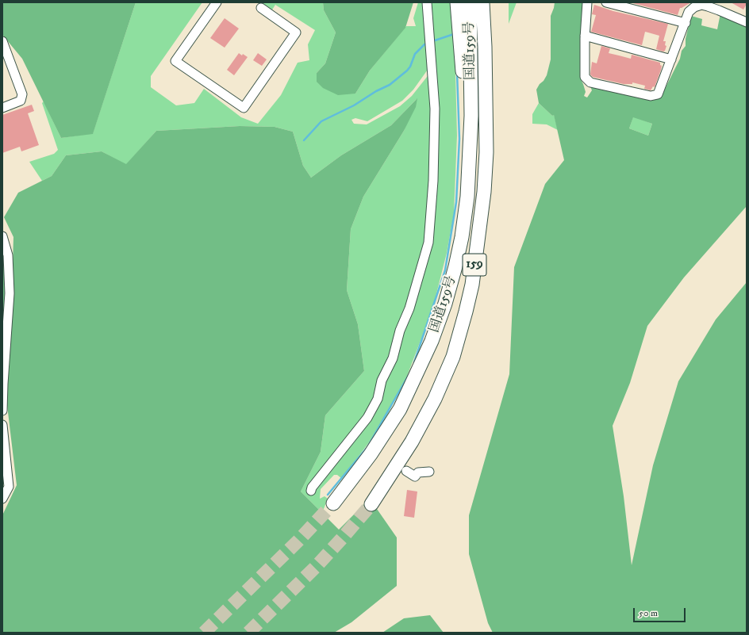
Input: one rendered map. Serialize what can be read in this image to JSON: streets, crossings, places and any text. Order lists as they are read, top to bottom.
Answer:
{
  "streets": {
    "highway": ["国道159号", "159"]
  },
  "crossings": [
    ["国道159号", "159"]
  ],
  "scale_bar": "50 m"
}
